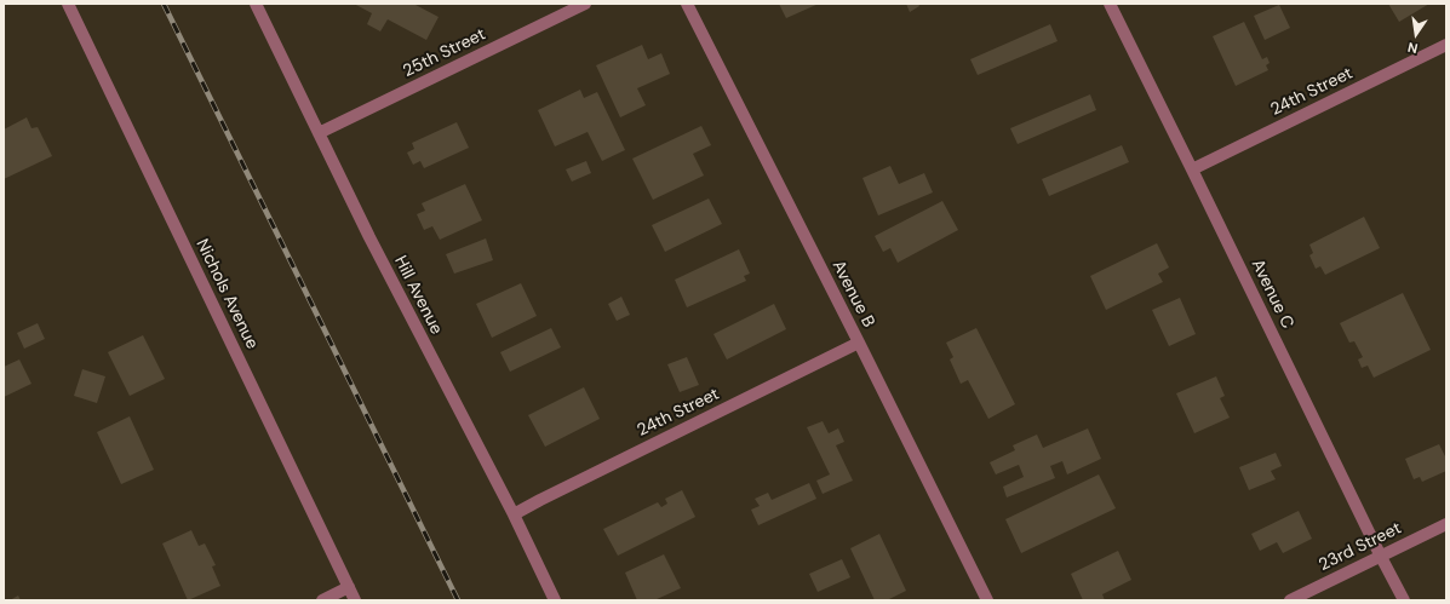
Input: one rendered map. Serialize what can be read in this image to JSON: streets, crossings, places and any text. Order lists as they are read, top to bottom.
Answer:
{
  "streets": {
    "street": [
      "25th Street",
      "24th Street",
      "Nichols Avenue",
      "Avenue B",
      "Avenue C",
      "Hill Avenue",
      "23rd Street"
    ]
  },
  "crossings": [
    ["25th Street", "Hill Avenue"],
    ["24th Street", "Avenue B"],
    ["24th Street", "Avenue C"],
    ["24th Street", "Hill Avenue"],
    ["Avenue C", "23rd Street"]
  ],
  "north": "bottom"
}
